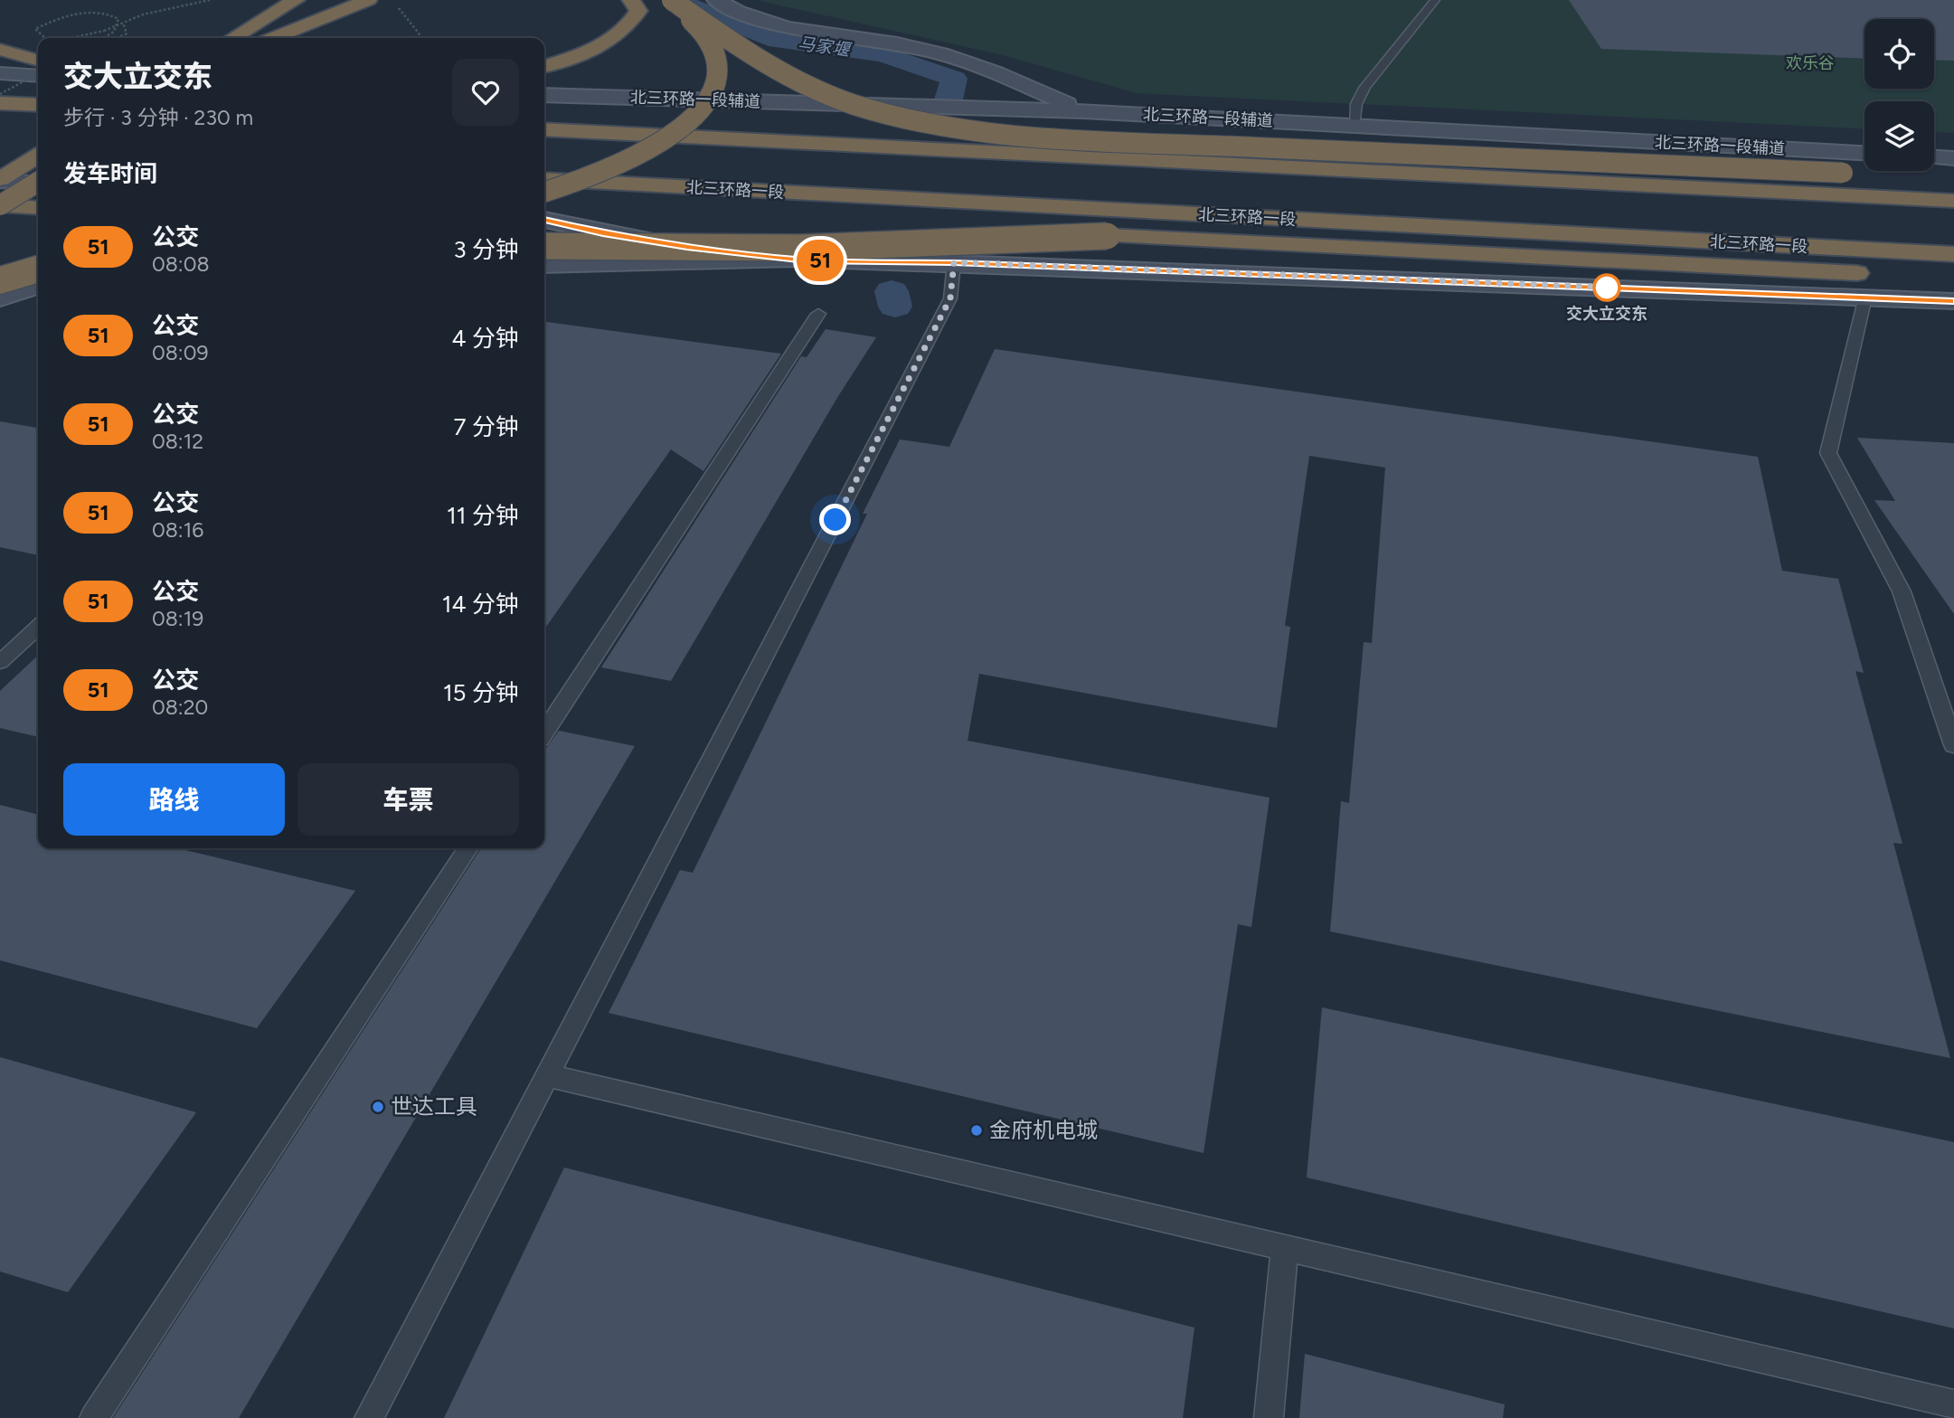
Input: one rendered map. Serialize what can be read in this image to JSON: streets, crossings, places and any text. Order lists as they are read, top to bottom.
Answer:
{
  "streets": {
    "highway": ["北三环路一段"],
    "main road": ["北三环路一段辅道"]
  },
  "water": ["马家堰"],
  "parks": ["欢乐谷"],
  "places": ["交大立交东", "世达工具", "金府机电城"],
  "lines": ["bus line 51"],
  "page": {
    "on_map": "51",
    "heading": [
      ["交大立交东", "步行 · 3 分钟 · 230 m"],
      "发车时间"
    ],
    "list": [
      {
        "mark": "51",
        "name": "公交",
        "note": "08:08",
        "value": "3 分钟"
      },
      {
        "mark": "51",
        "name": "公交",
        "note": "08:09",
        "value": "4 分钟"
      },
      {
        "mark": "51",
        "name": "公交",
        "note": "08:12",
        "value": "7 分钟"
      },
      {
        "mark": "51",
        "name": "公交",
        "note": "08:16",
        "value": "11 分钟"
      },
      {
        "mark": "51",
        "name": "公交",
        "note": "08:19",
        "value": "14 分钟"
      },
      {
        "mark": "51",
        "name": "公交",
        "note": "08:20",
        "value": "15 分钟"
      }
    ],
    "buttons": ["路线", "车票"]
  }
}
